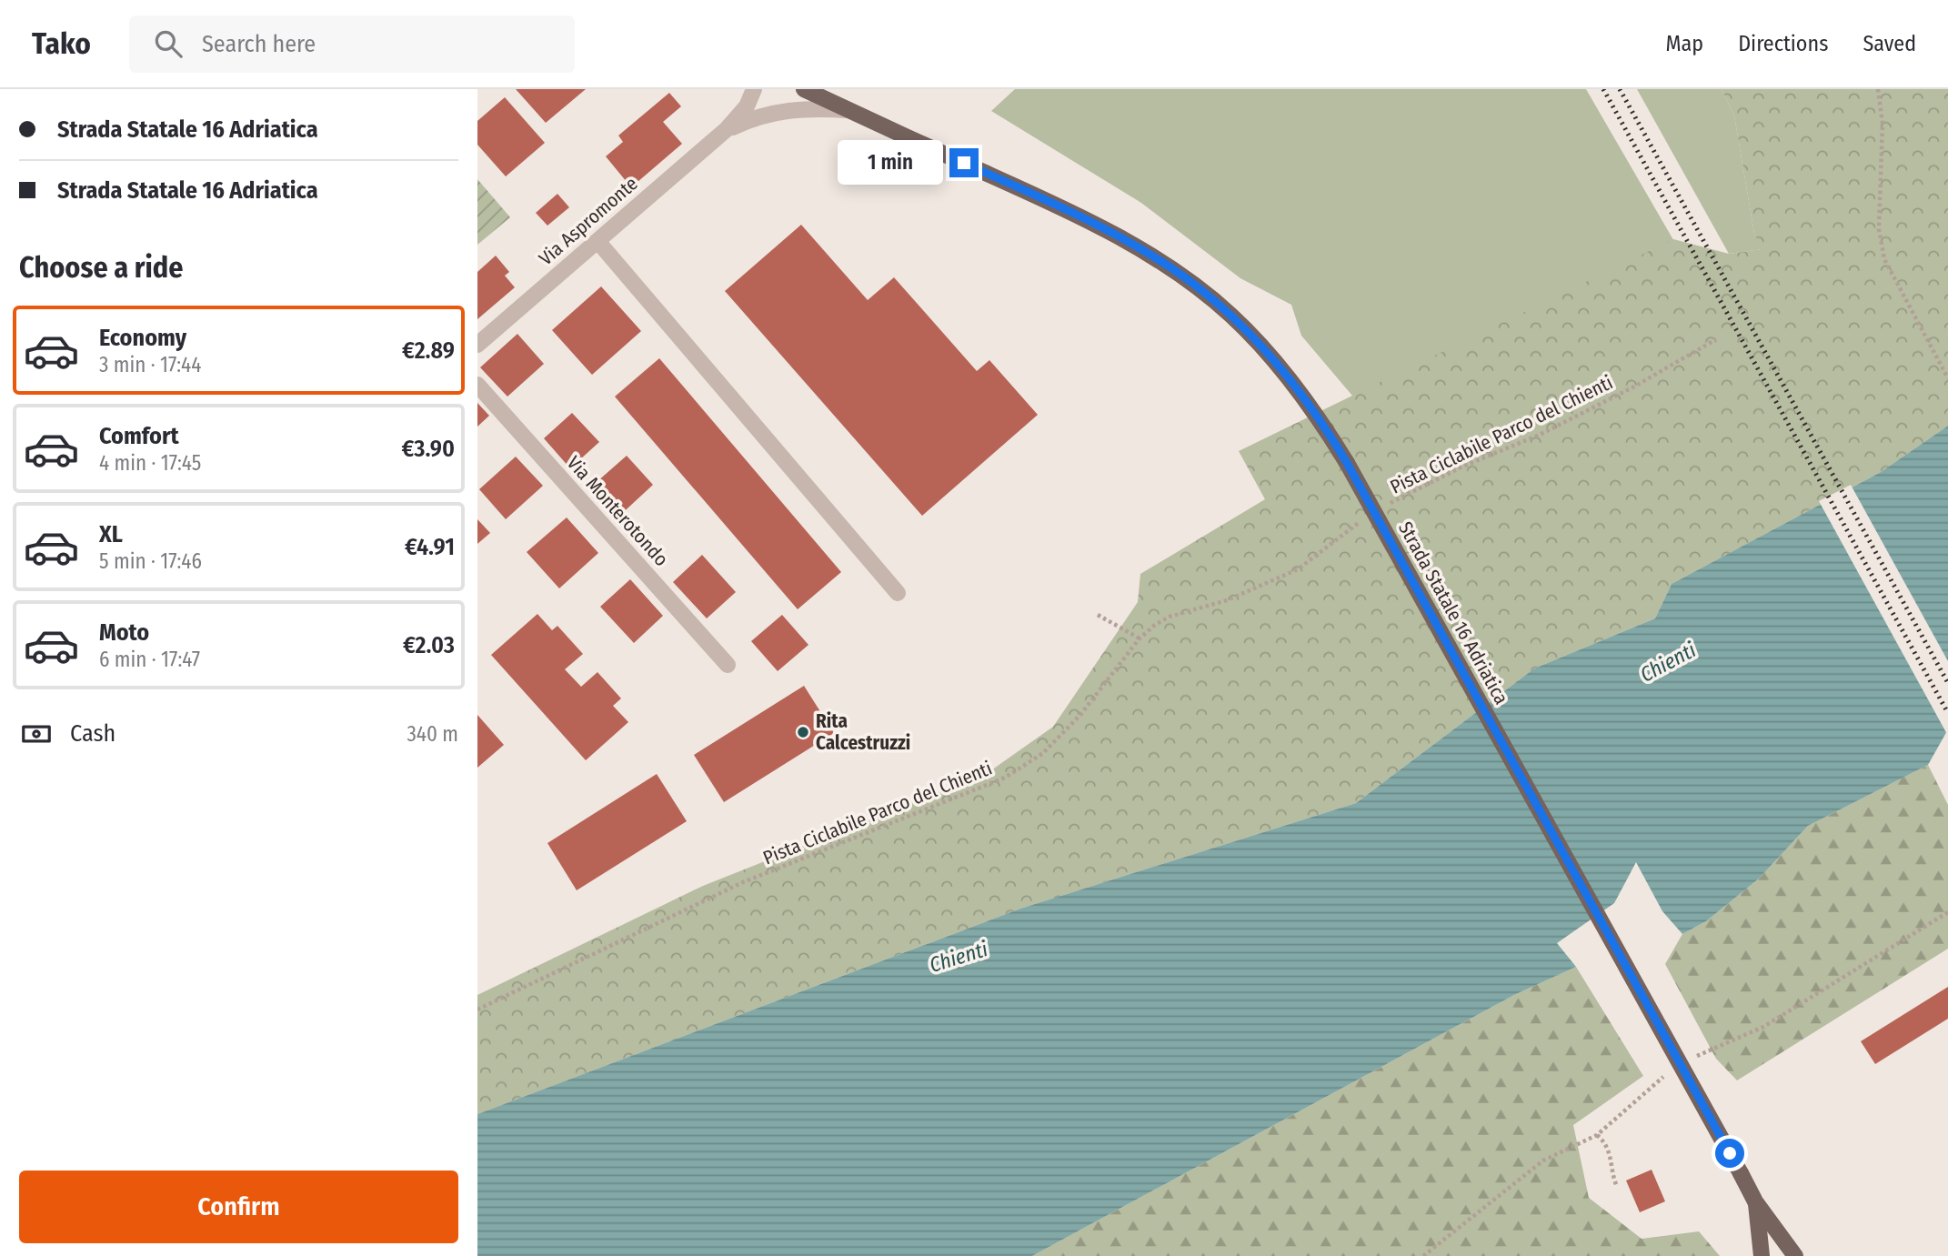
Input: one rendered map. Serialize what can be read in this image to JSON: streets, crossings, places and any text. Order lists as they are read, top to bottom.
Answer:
{
  "streets": {
    "main road": ["Strada Statale 16 Adriatica"],
    "street": ["Via Aspromonte", "Via Monterotondo"],
    "path": ["Pista Ciclabile Parco del Chienti"]
  },
  "crossings": [
    ["Via Aspromonte", "Strada Statale 16 Adriatica"]
  ],
  "water": ["Chienti"],
  "places": ["Rita Calcestruzzi"],
  "page": {
    "header": "Tako",
    "search": "Search here",
    "nav": ["Map", "Directions", "Saved"],
    "banner": ["Strada Statale 16 Adriatica", "Strada Statale 16 Adriatica"],
    "bubble": "1 min",
    "heading": "Choose a ride",
    "list": [
      {
        "name": "Economy",
        "note": "3 min · 17:44",
        "value": "€2.89"
      },
      {
        "name": "Comfort",
        "note": "4 min · 17:45",
        "value": "€3.90"
      },
      {
        "name": "XL",
        "note": "5 min · 17:46",
        "value": "€4.91"
      },
      {
        "name": "Moto",
        "note": "6 min · 17:47",
        "value": "€2.03"
      }
    ],
    "pay": ["Cash", "340 m"],
    "buttons": "Confirm"
  }
}
